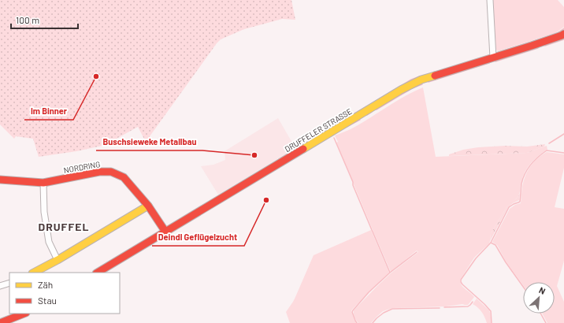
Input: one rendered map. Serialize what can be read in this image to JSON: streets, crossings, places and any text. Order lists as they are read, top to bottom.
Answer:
{
  "streets": {
    "street": ["DRUFFELER STRASSE", "NORDRING"]
  },
  "crossings": [
    ["DRUFFELER STRASSE", "NORDRING"]
  ],
  "districts": ["DRUFFEL"],
  "places": ["Im Binner", "Buschsieweke Metallbau", "Deindl Geflügelzucht"],
  "legend": ["Zäh", "Stau"],
  "scale_bar": "100 m",
  "north": "top right"
}
